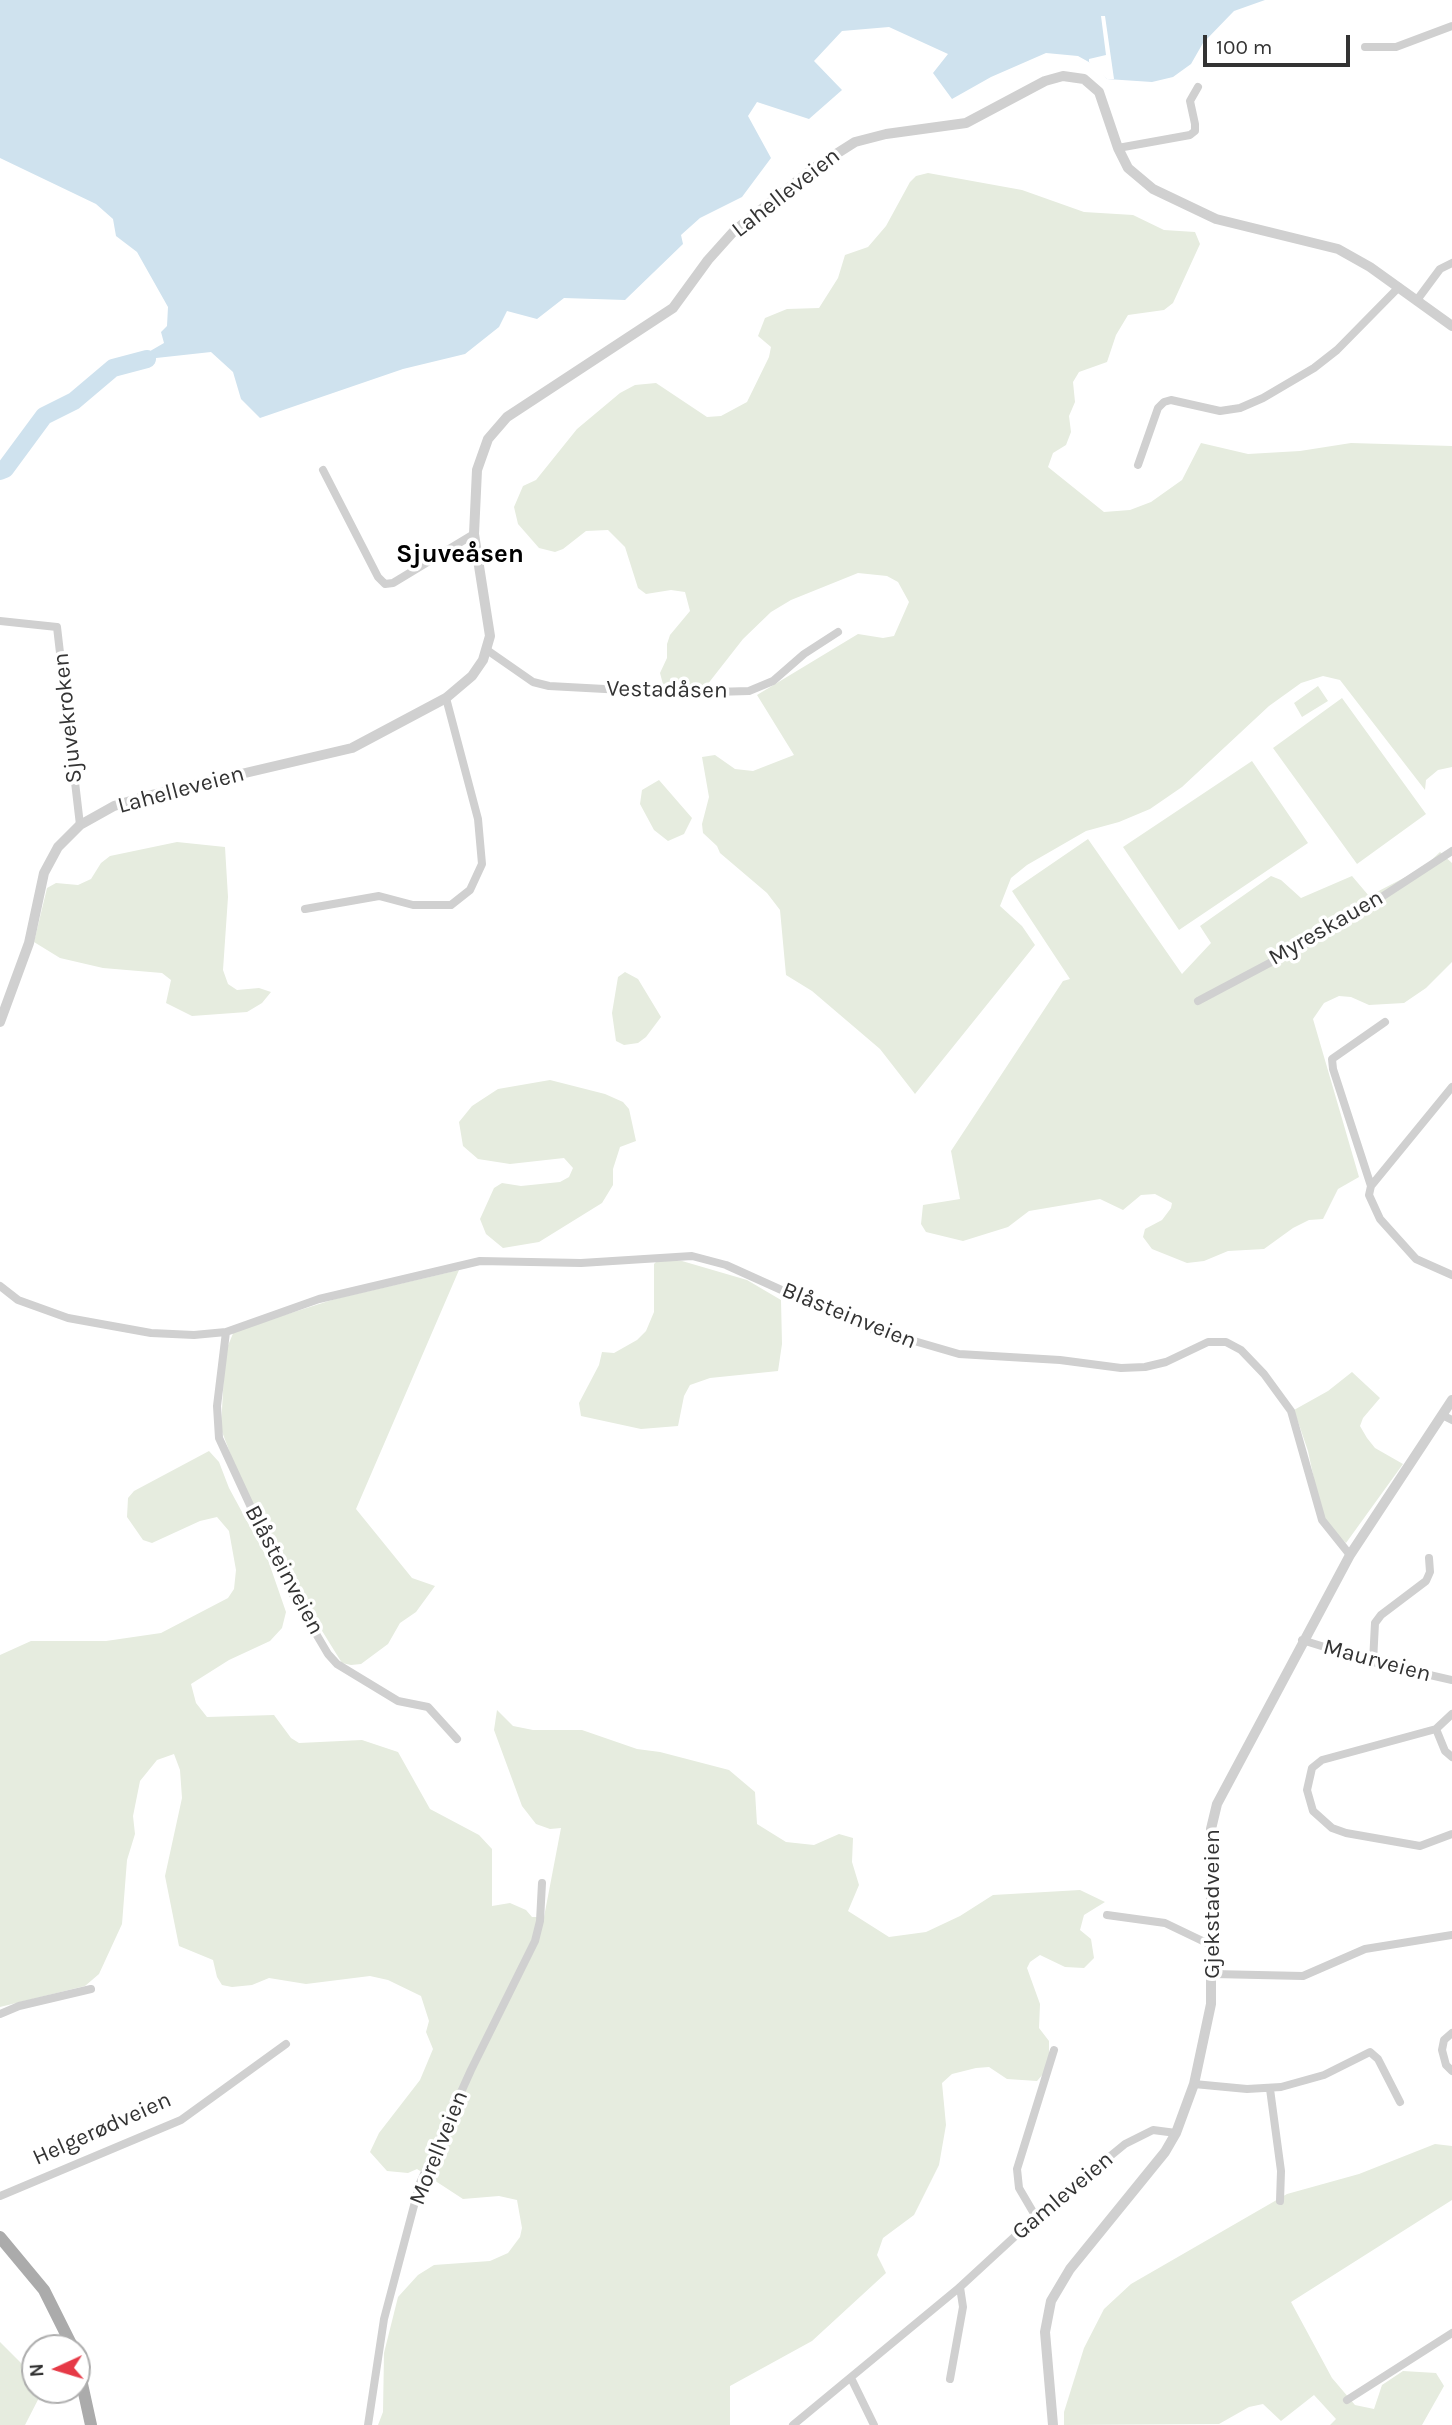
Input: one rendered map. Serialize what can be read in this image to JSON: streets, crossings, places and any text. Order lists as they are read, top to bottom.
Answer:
{
  "streets": {
    "street": [
      "Lahelleveien",
      "Vestadåsen",
      "Sjuvekroken",
      "Myreskauen",
      "Blåsteinveien",
      "Maurveien",
      "Gjekstadveien",
      "Helgerødveien",
      "Morellveien",
      "Gamleveien"
    ]
  },
  "crossings": [
    ["Lahelleveien", "Vestadåsen"],
    ["Lahelleveien", "Sjuvekroken"],
    ["Blåsteinveien", "Gjekstadveien"],
    ["Maurveien", "Gjekstadveien"],
    ["Gjekstadveien", "Gamleveien"]
  ],
  "districts": ["Sjuveåsen"],
  "scale_bar": "100 m",
  "north": "left"
}
